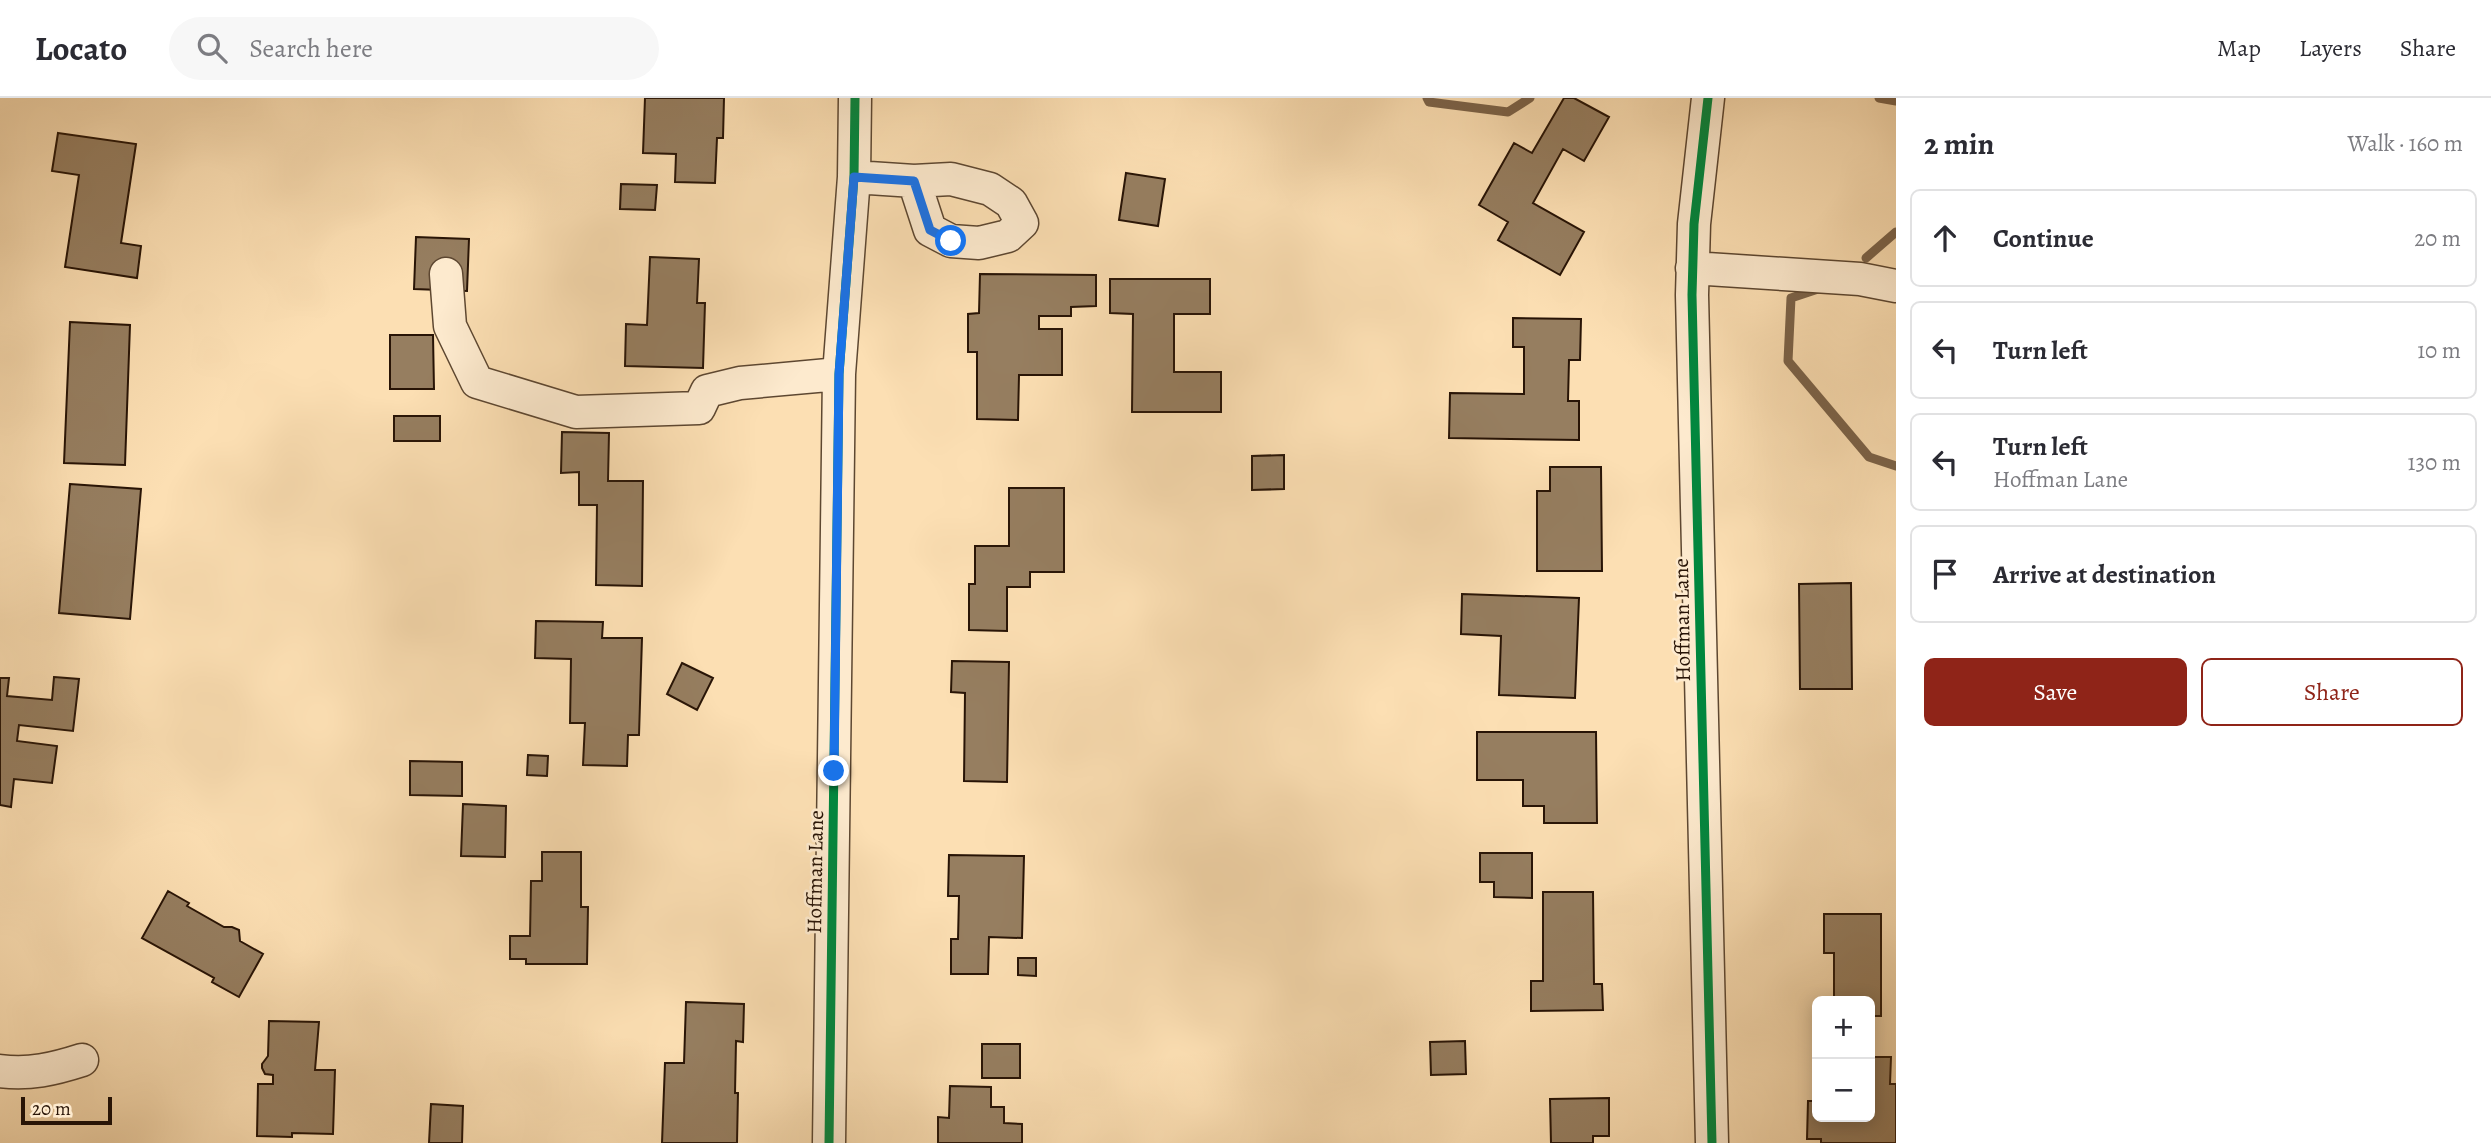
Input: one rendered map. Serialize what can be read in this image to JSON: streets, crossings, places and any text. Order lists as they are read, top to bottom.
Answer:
{
  "streets": {
    "street": ["Hoffman Lane"]
  },
  "scale_bar": "20 m",
  "page": {
    "header": "Locato",
    "search": "Search here",
    "nav": ["Map", "Layers", "Share"],
    "heading": ["2 min", "Walk · 160 m"],
    "list": [
      ["Continue", "20 m"],
      ["Turn left", "10 m"],
      ["Turn left", "Hoffman Lane", "130 m"],
      "Arrive at destination"
    ],
    "buttons": ["Save", "Share"],
    "map_buttons": ["+", "−"],
    "scale": "20 m"
  }
}
